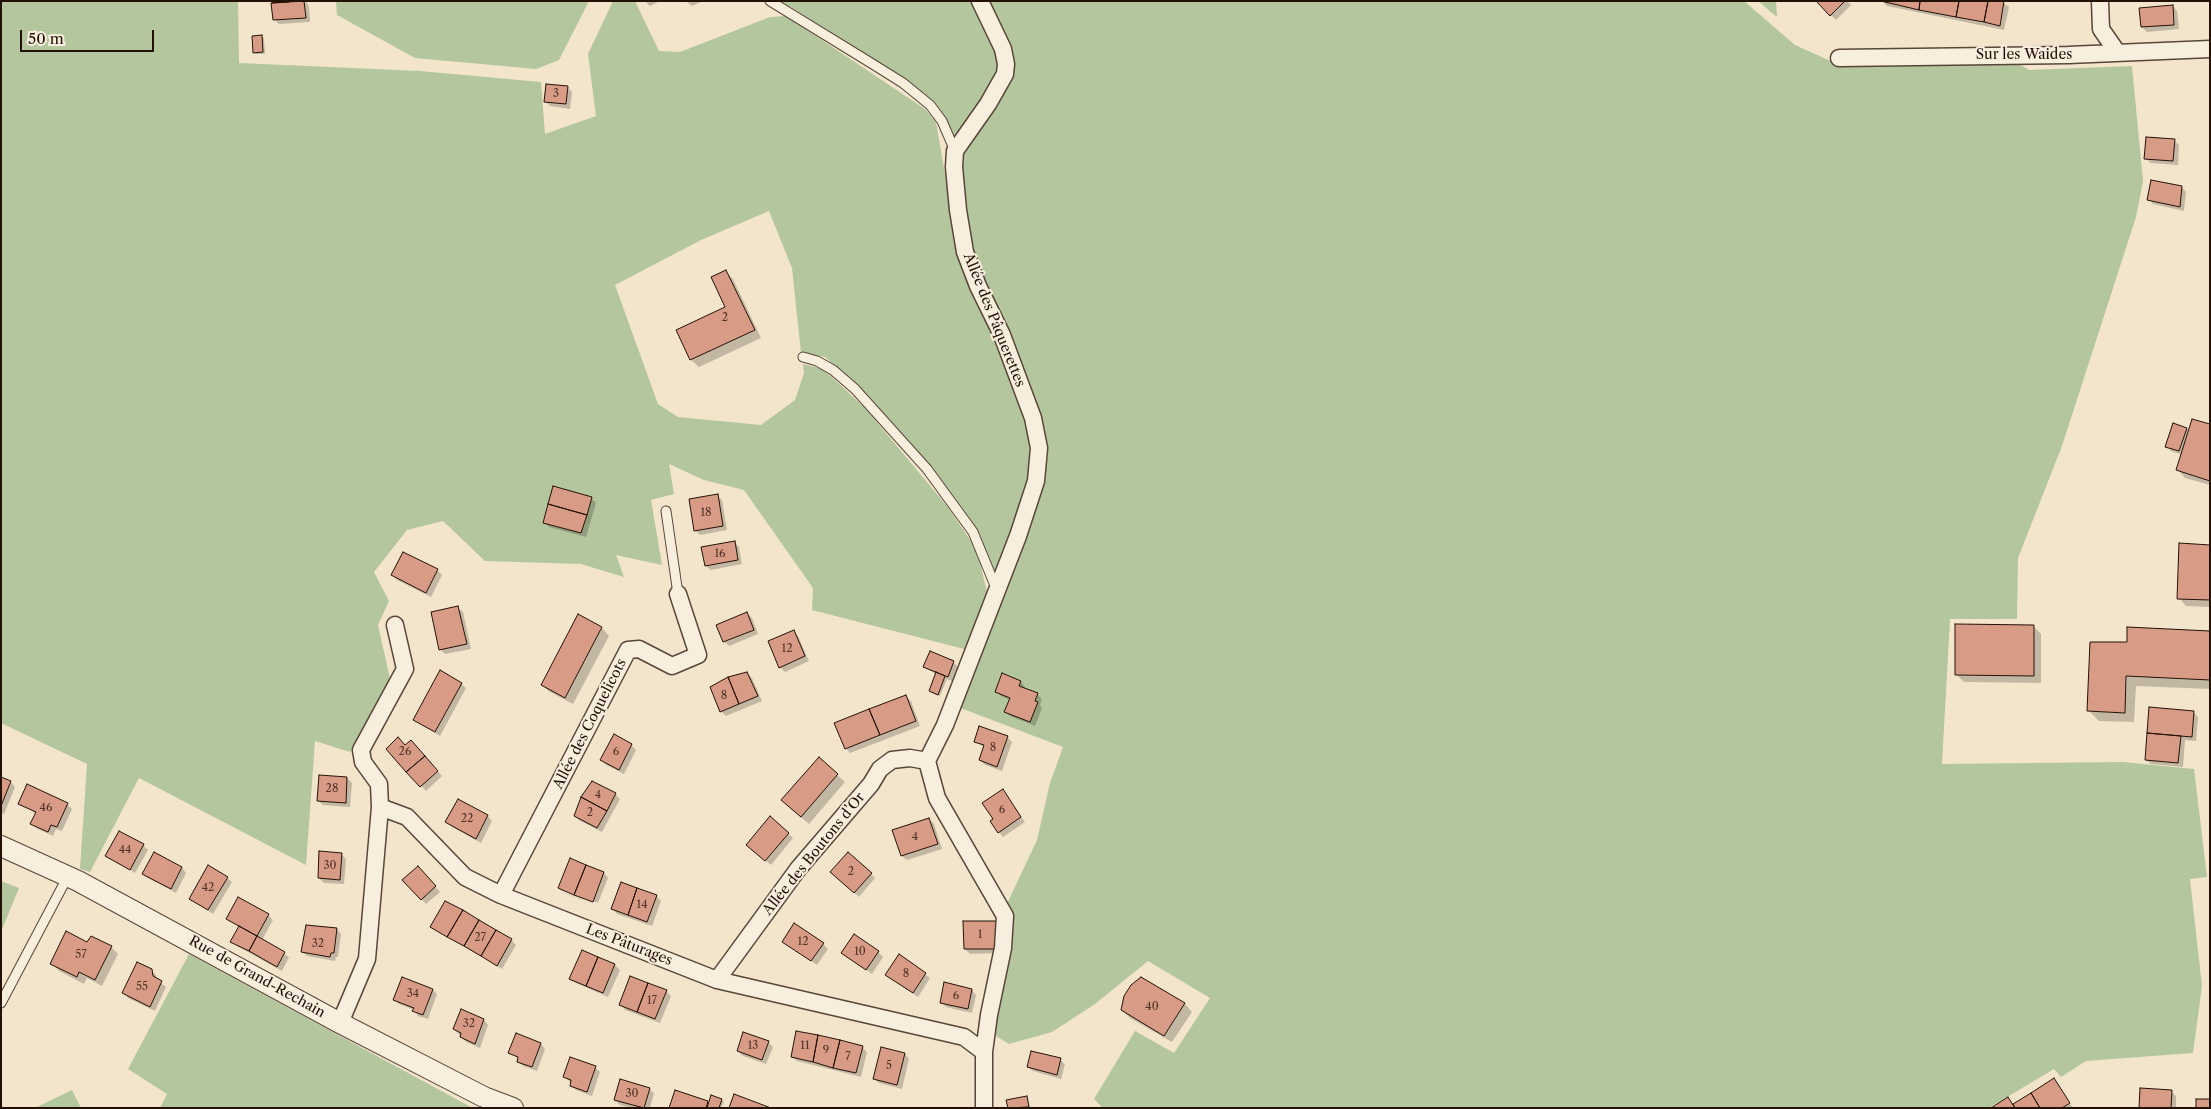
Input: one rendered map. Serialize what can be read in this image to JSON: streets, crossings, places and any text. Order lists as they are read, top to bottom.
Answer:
{
  "streets": {
    "street": [
      "Sur les Waides",
      "Allée des Pâquerettes",
      "Allée des Coquelicots",
      "Allée des Boutons d’Or",
      "Les Pâturages",
      "Rue de Grand-Rechain"
    ]
  },
  "crossings": [
    ["Allée des Pâquerettes", "Allée des Boutons d’Or"],
    ["Allée des Coquelicots", "Les Pâturages"],
    ["Allée des Boutons d’Or", "Les Pâturages"]
  ],
  "house_numbers": [
    "3",
    "2",
    "18",
    "16",
    "12",
    "8",
    "8",
    "26",
    "6",
    "28",
    "4",
    "46",
    "6",
    "2",
    "22",
    "4",
    "44",
    "30",
    "2",
    "42",
    "14",
    "1",
    "27",
    "12",
    "32",
    "10",
    "57",
    "8",
    "55",
    "34",
    "6",
    "17",
    "40",
    "32",
    "13",
    "11",
    "9",
    "7",
    "5",
    "30"
  ],
  "scale_bar": "50 m"
}
